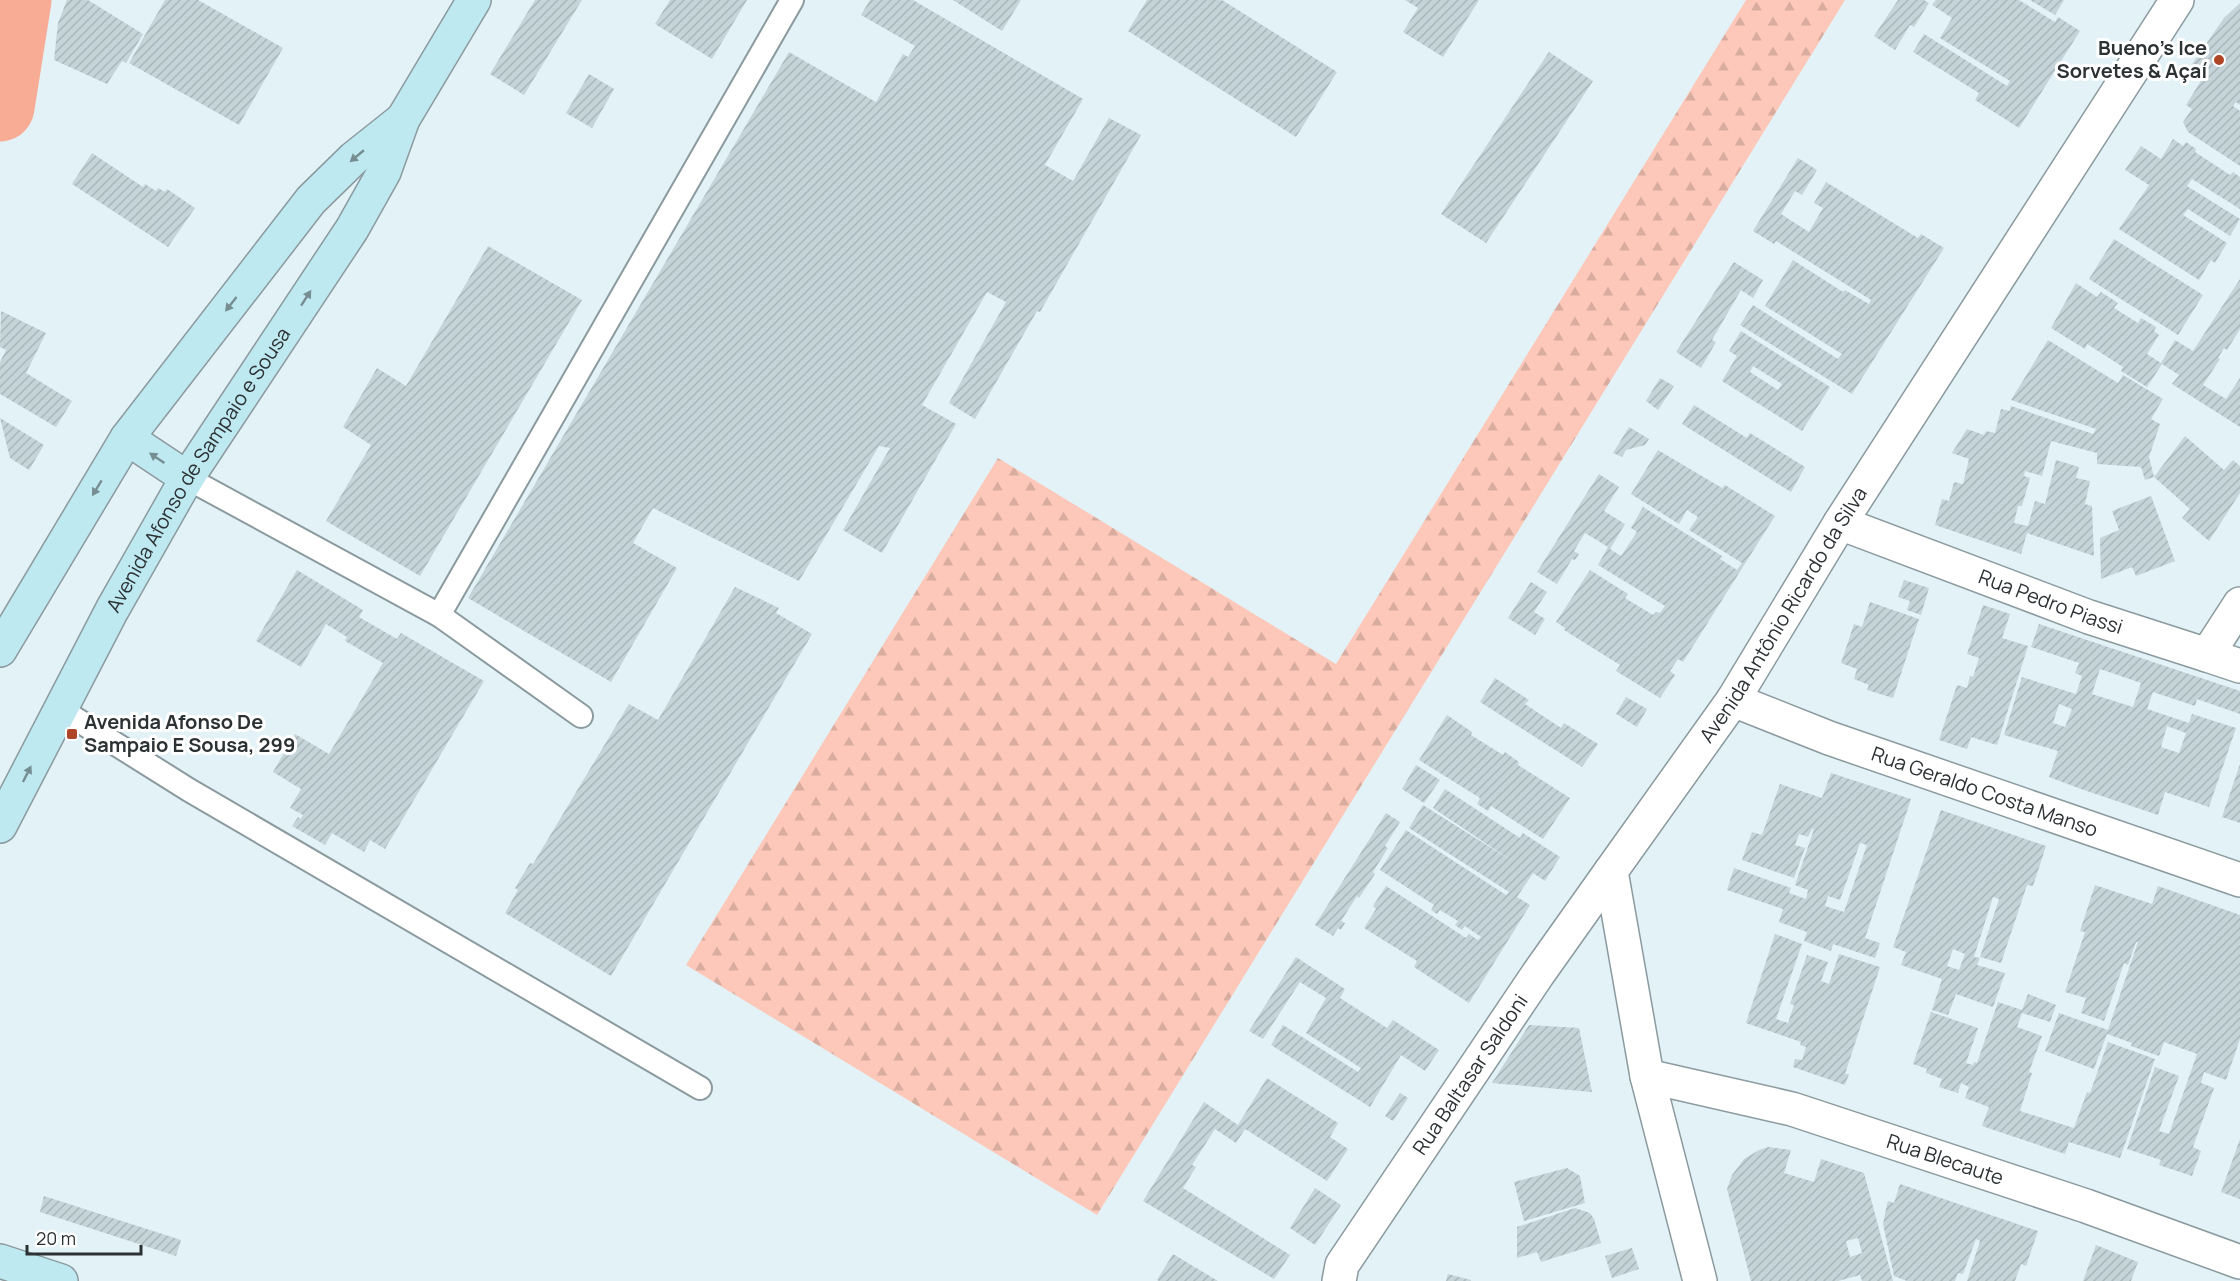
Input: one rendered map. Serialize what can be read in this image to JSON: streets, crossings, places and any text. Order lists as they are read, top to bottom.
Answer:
{
  "streets": {
    "main road": ["Avenida Afonso de Sampaio e Sousa"],
    "street": [
      "Rua Pedro Piassi",
      "Avenida Antônio Ricardo da Silva",
      "Rua Geraldo Costa Manso",
      "Rua Baltasar Saldoni",
      "Rua Blecaute"
    ]
  },
  "crossings": [
    ["Rua Pedro Piassi", "Avenida Antônio Ricardo da Silva"],
    ["Avenida Antônio Ricardo da Silva", "Rua Geraldo Costa Manso"],
    ["Avenida Antônio Ricardo da Silva", "Rua Baltasar Saldoni"]
  ],
  "places": {
    "other": ["Bueno's Ice Sorvetes & Açaí"],
    "transit": ["Avenida Afonso De Sampaio E Sousa, 299"]
  },
  "scale_bar": "20 m"
}
